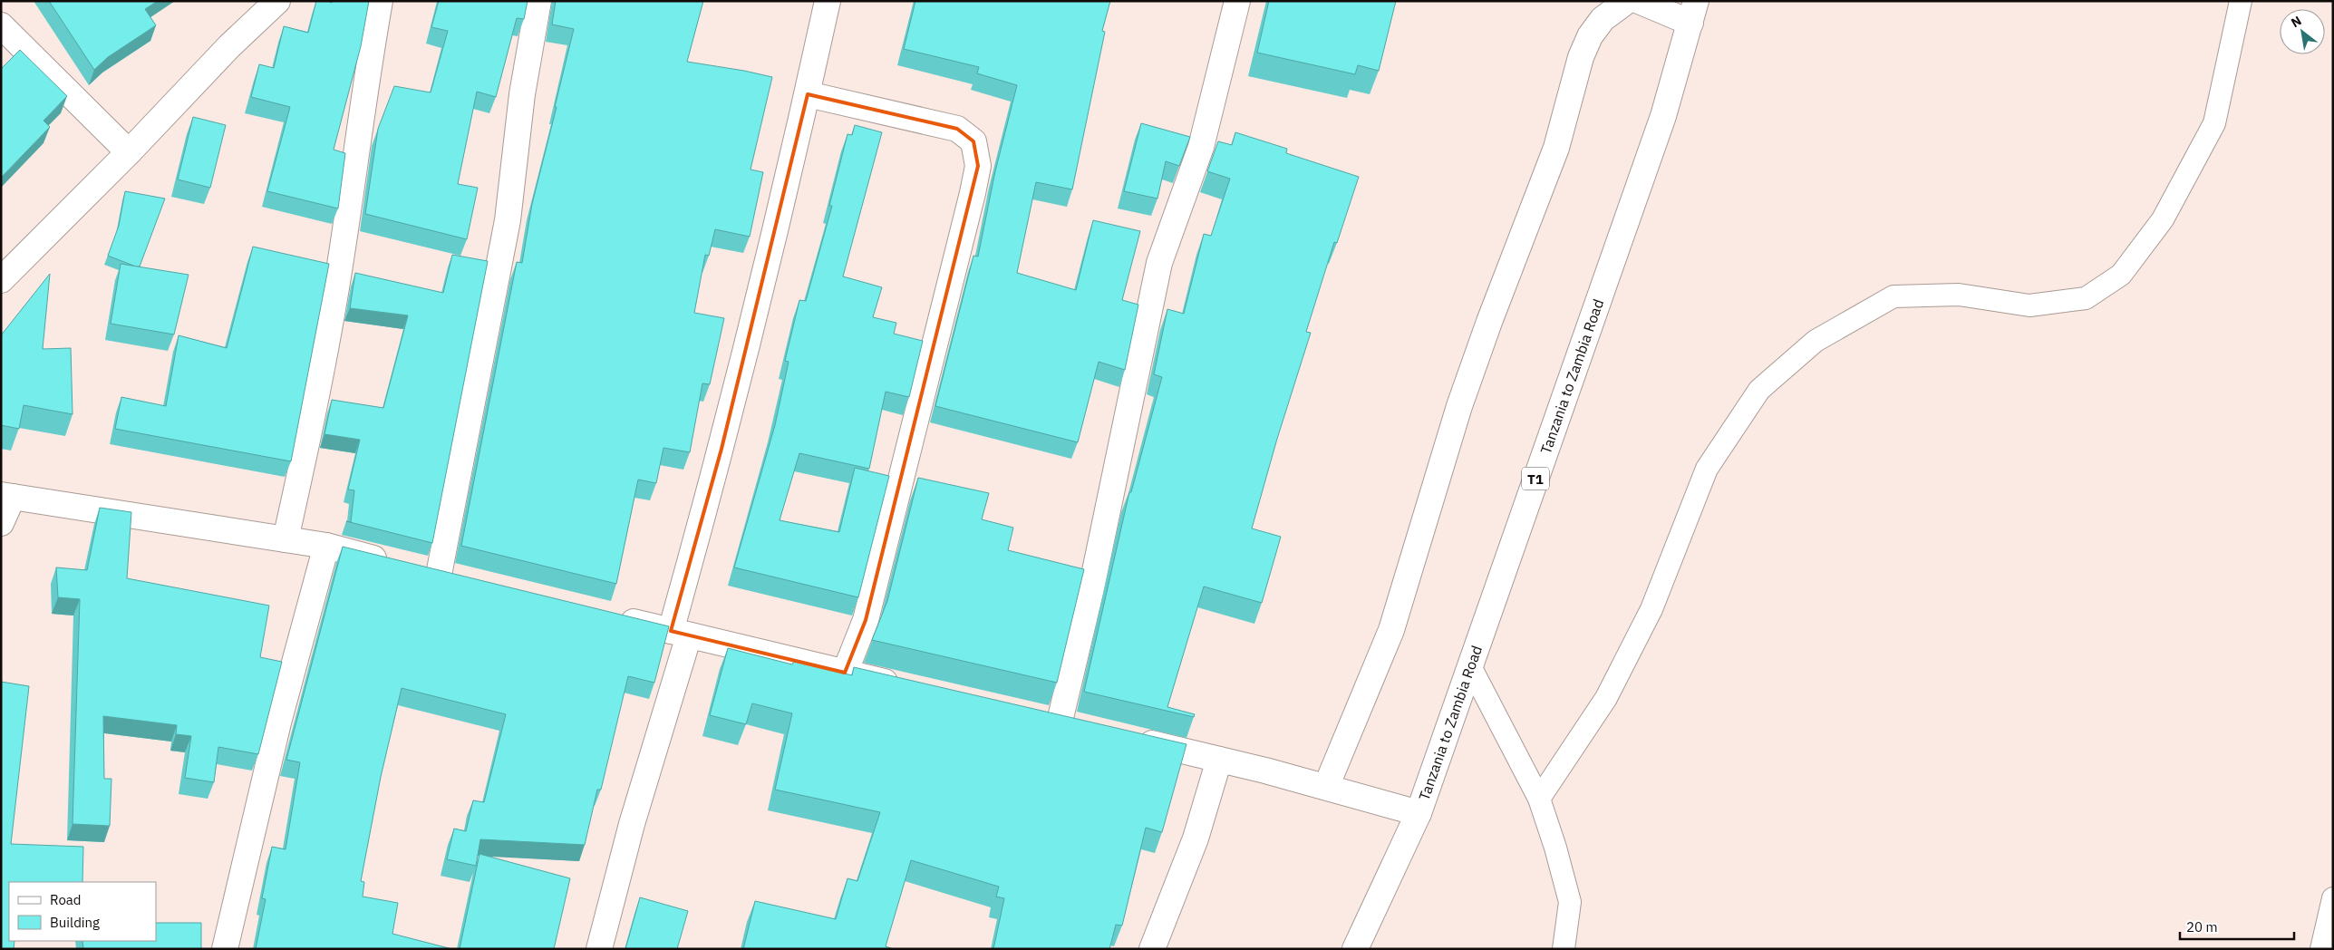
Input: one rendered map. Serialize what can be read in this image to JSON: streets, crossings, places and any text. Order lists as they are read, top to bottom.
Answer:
{
  "streets": {
    "main road": ["Tanzania to Zambia Road", "T1"]
  },
  "legend": ["Road", "Building"],
  "scale_bar": "20 m",
  "north": "top left"
}
